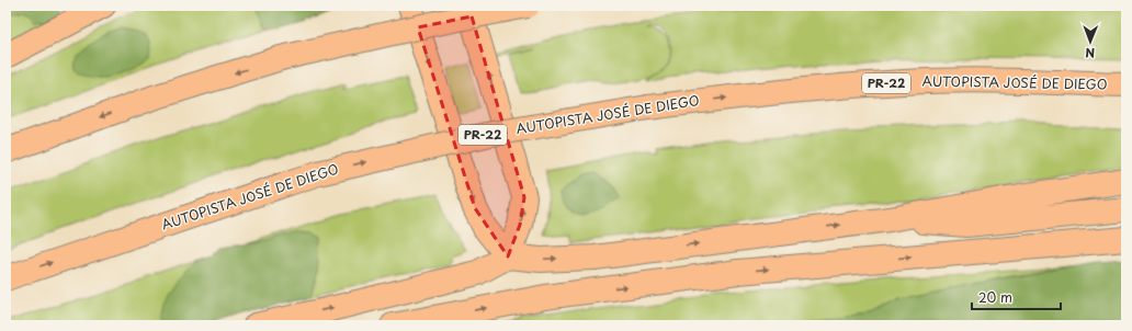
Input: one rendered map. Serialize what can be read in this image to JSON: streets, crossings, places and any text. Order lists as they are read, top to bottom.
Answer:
{
  "streets": {
    "main road": ["PR-22", "AUTOPISTA JOSÉ DE DIEGO"]
  },
  "scale_bar": "20 m",
  "north": "bottom"
}
